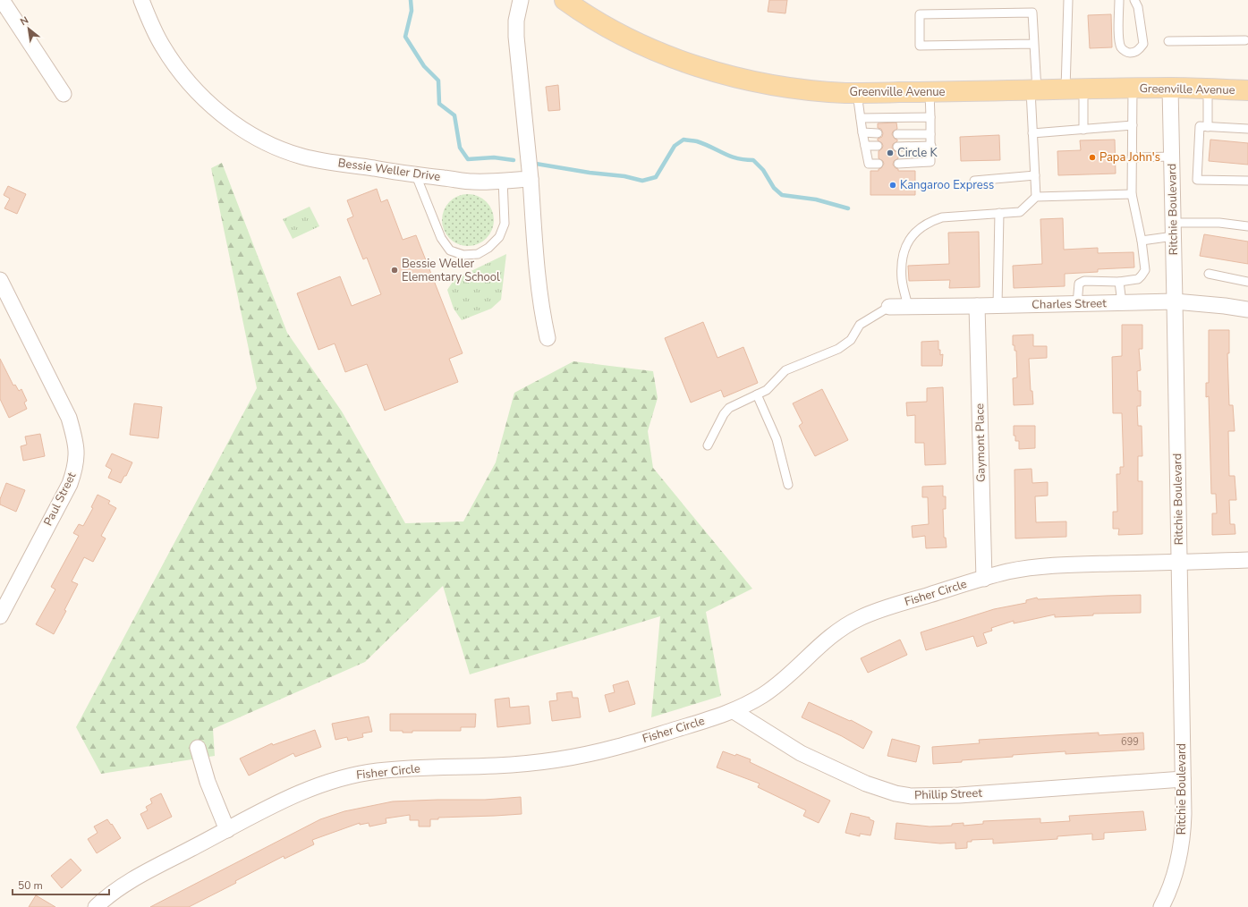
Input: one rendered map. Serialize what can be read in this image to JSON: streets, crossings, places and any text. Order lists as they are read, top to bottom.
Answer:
{
  "streets": {
    "main road": ["Greenville Avenue"],
    "street": [
      "Bessie Weller Drive",
      "Ritchie Boulevard",
      "Charles Street",
      "Gaymont Place",
      "Paul Street",
      "Fisher Circle",
      "Phillip Street"
    ]
  },
  "crossings": [
    ["Greenville Avenue", "Ritchie Boulevard"],
    ["Ritchie Boulevard", "Charles Street"],
    ["Ritchie Boulevard", "Fisher Circle"],
    ["Ritchie Boulevard", "Phillip Street"],
    ["Charles Street", "Gaymont Place"],
    ["Gaymont Place", "Fisher Circle"],
    ["Fisher Circle", "Phillip Street"]
  ],
  "places": [
    "Circle K",
    "Papa John's",
    "Kangaroo Express",
    "Bessie Weller Elementary School"
  ],
  "house_numbers": ["699"],
  "scale_bar": "50 m",
  "north": "top left"
}
